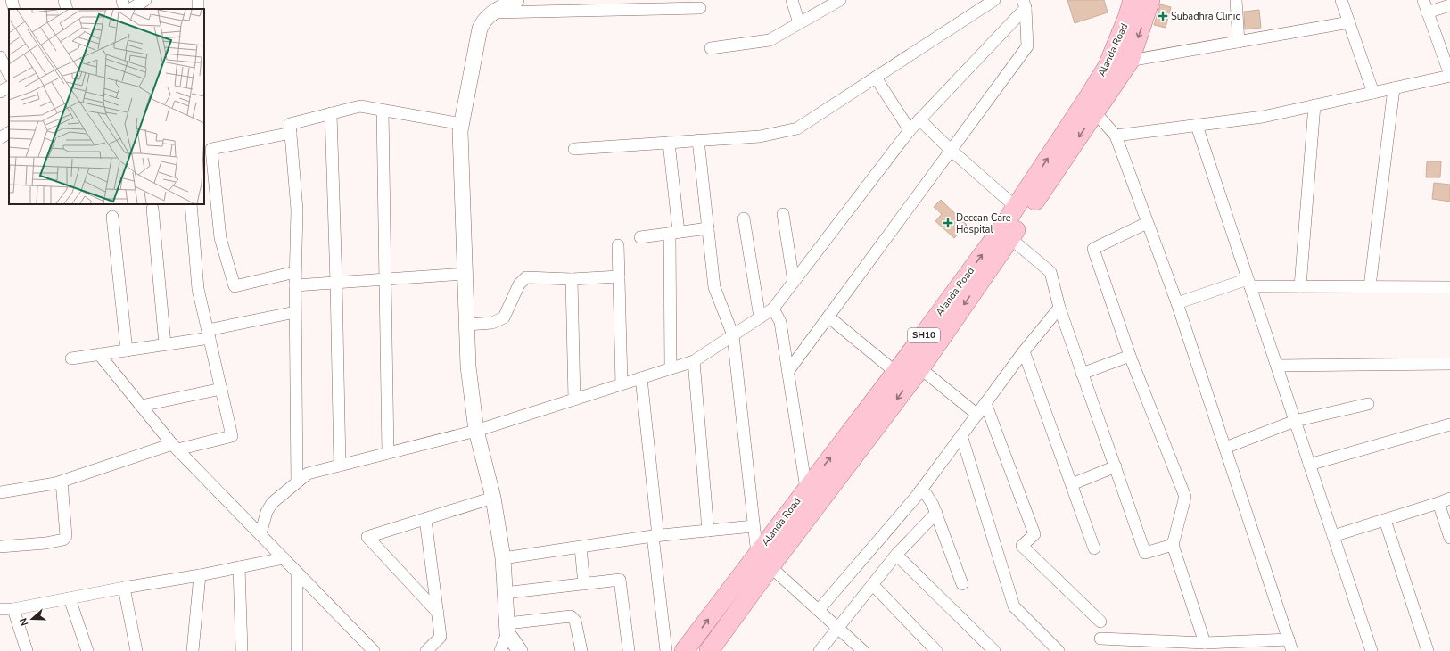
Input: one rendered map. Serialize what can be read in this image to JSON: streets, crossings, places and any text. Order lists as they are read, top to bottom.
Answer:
{
  "streets": {
    "main road": ["Alanda Road", "SH10"]
  },
  "places": {
    "health": ["Subadhra Clinic", "Deccan Care Hospital"]
  },
  "north": "left"
}
